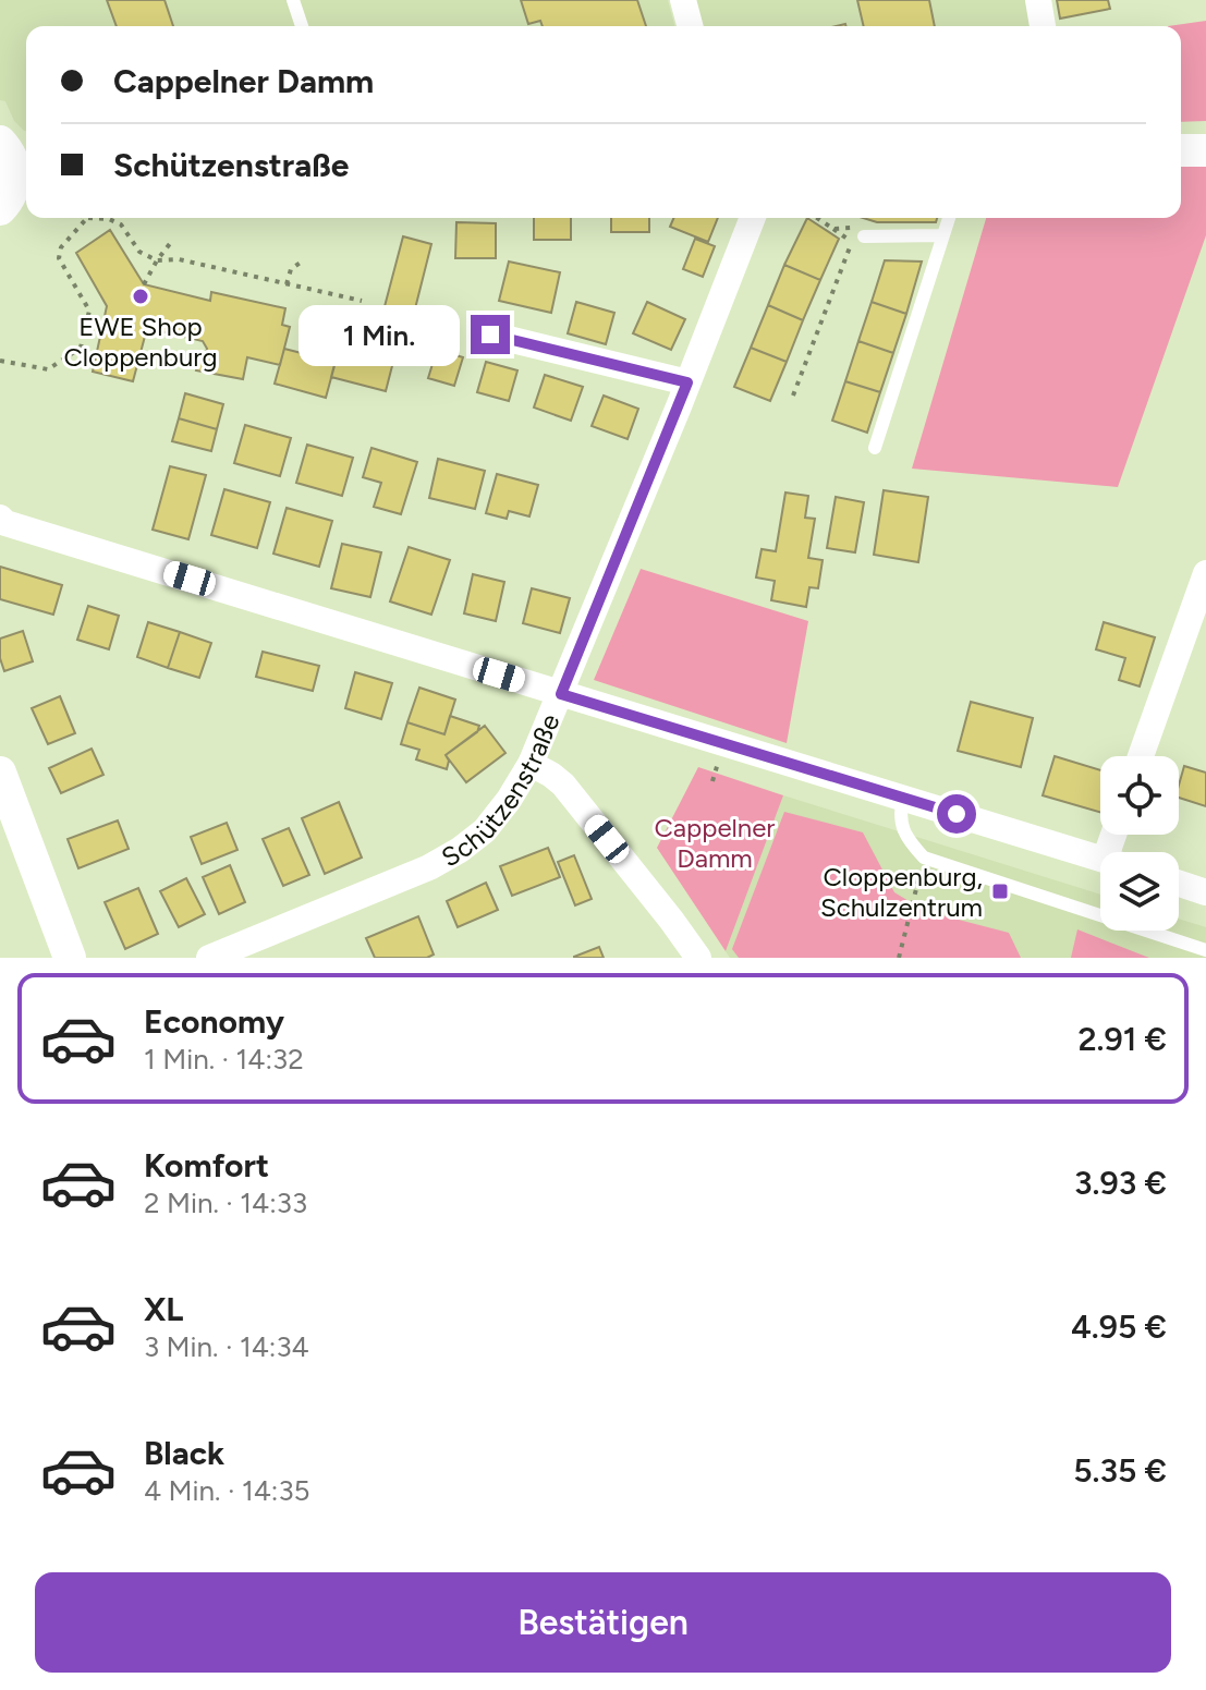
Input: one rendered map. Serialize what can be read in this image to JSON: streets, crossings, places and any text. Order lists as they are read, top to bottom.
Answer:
{
  "streets": {
    "street": ["Schützenstraße"]
  },
  "parks": ["Cappelner Damm"],
  "places": {
    "other": ["EWE Shop Cloppenburg"],
    "transit": ["Cloppenburg, Schulzentrum"]
  },
  "page": {
    "banner": ["Cappelner Damm", "Schützenstraße"],
    "bubble": "1 Min.",
    "list": [
      {
        "name": "Economy",
        "note": "1 Min. · 14:32",
        "value": "2.91 €"
      },
      {
        "name": "Komfort",
        "note": "2 Min. · 14:33",
        "value": "3.93 €"
      },
      {
        "name": "XL",
        "note": "3 Min. · 14:34",
        "value": "4.95 €"
      },
      {
        "name": "Black",
        "note": "4 Min. · 14:35",
        "value": "5.35 €"
      }
    ],
    "buttons": "Bestätigen"
  }
}
